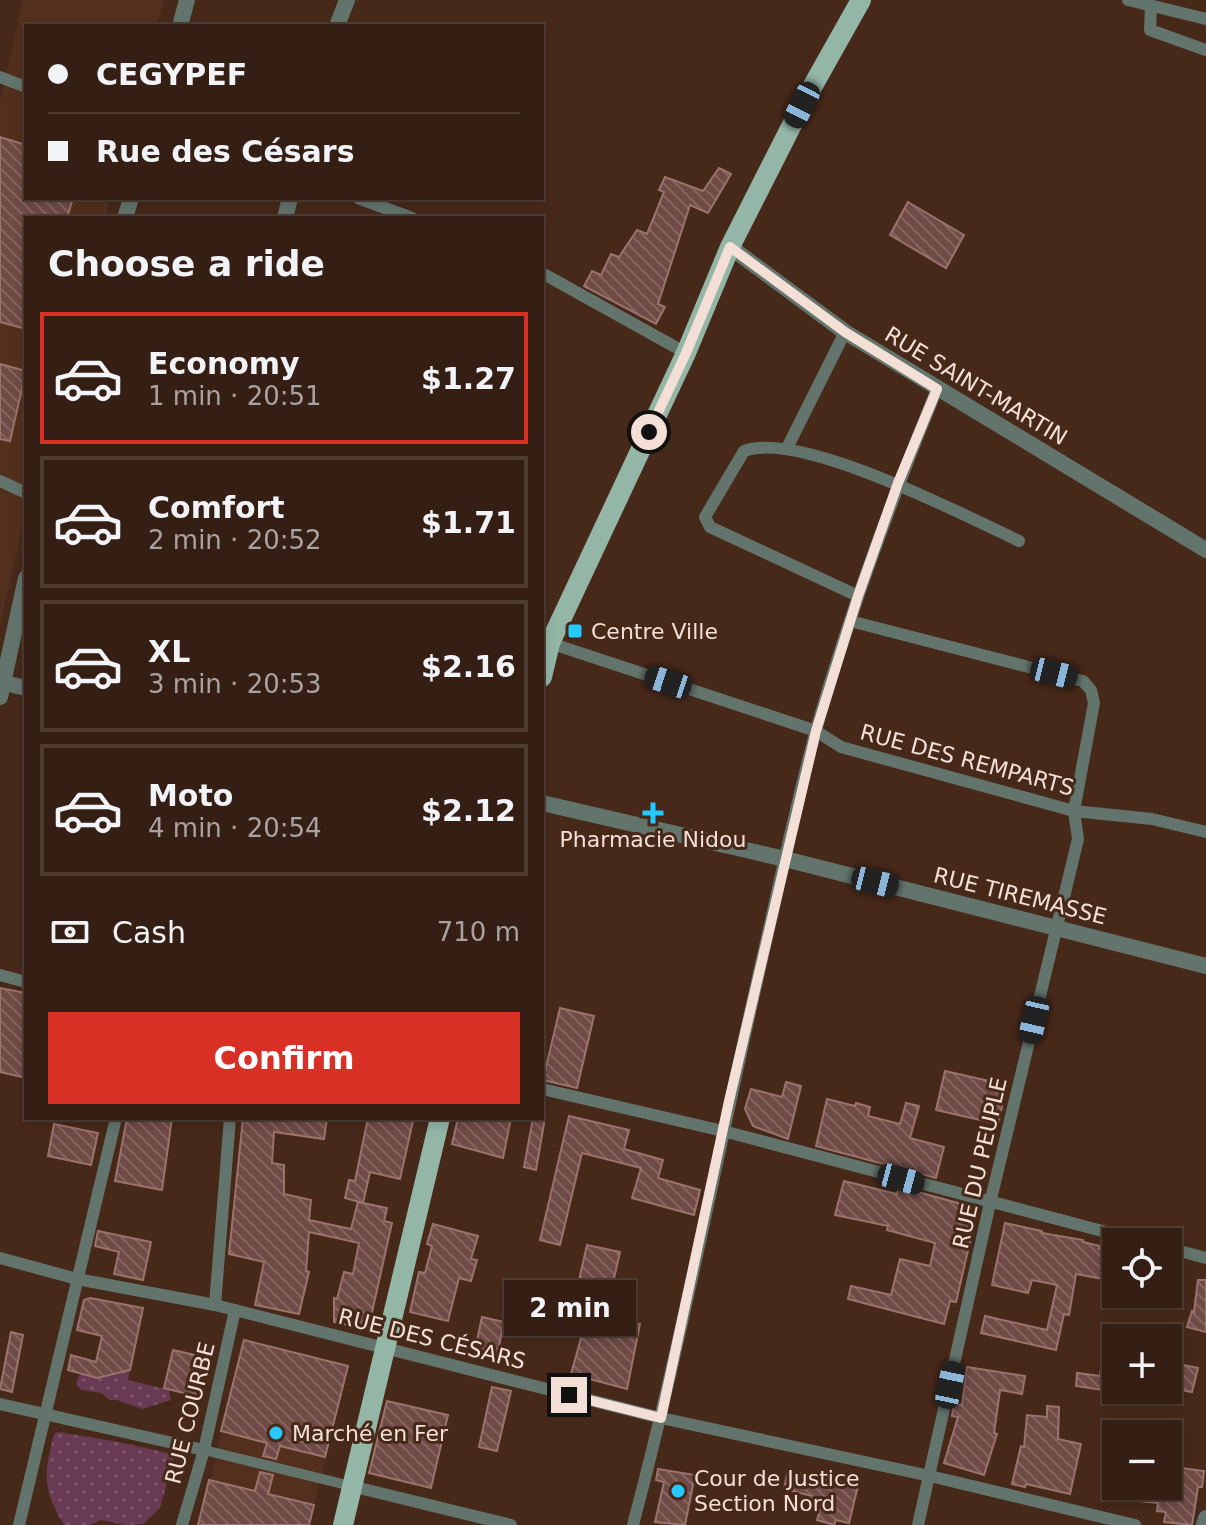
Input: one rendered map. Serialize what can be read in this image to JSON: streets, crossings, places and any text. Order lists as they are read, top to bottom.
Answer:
{
  "streets": {
    "street": [
      "RUE SAINT-MARTIN",
      "RUE DES REMPARTS",
      "RUE TIREMASSE",
      "RUE DU PEUPLE",
      "RUE DES CÉSARS",
      "RUE COURBE"
    ]
  },
  "crossings": [
    ["RUE DES REMPARTS", "RUE DU PEUPLE"],
    ["RUE TIREMASSE", "RUE DU PEUPLE"],
    ["RUE DU PEUPLE", "RUE DES CÉSARS"],
    ["RUE DES CÉSARS", "RUE COURBE"]
  ],
  "places": {
    "transit": ["Centre Ville"],
    "health": ["Pharmacie Nidou"],
    "other": ["Marché en Fer", "Cour de Justice Section Nord"]
  },
  "page": {
    "banner": ["CEGYPEF", "Rue des Césars"],
    "heading": "Choose a ride",
    "list": [
      {
        "name": "Economy",
        "note": "1 min · 20:51",
        "value": "$1.27"
      },
      {
        "name": "Comfort",
        "note": "2 min · 20:52",
        "value": "$1.71"
      },
      {
        "name": "XL",
        "note": "3 min · 20:53",
        "value": "$2.16"
      },
      {
        "name": "Moto",
        "note": "4 min · 20:54",
        "value": "$2.12"
      }
    ],
    "pay": ["Cash", "710 m"],
    "buttons": "Confirm",
    "map_buttons": ["+", "−"],
    "bubble": "2 min"
  }
}
